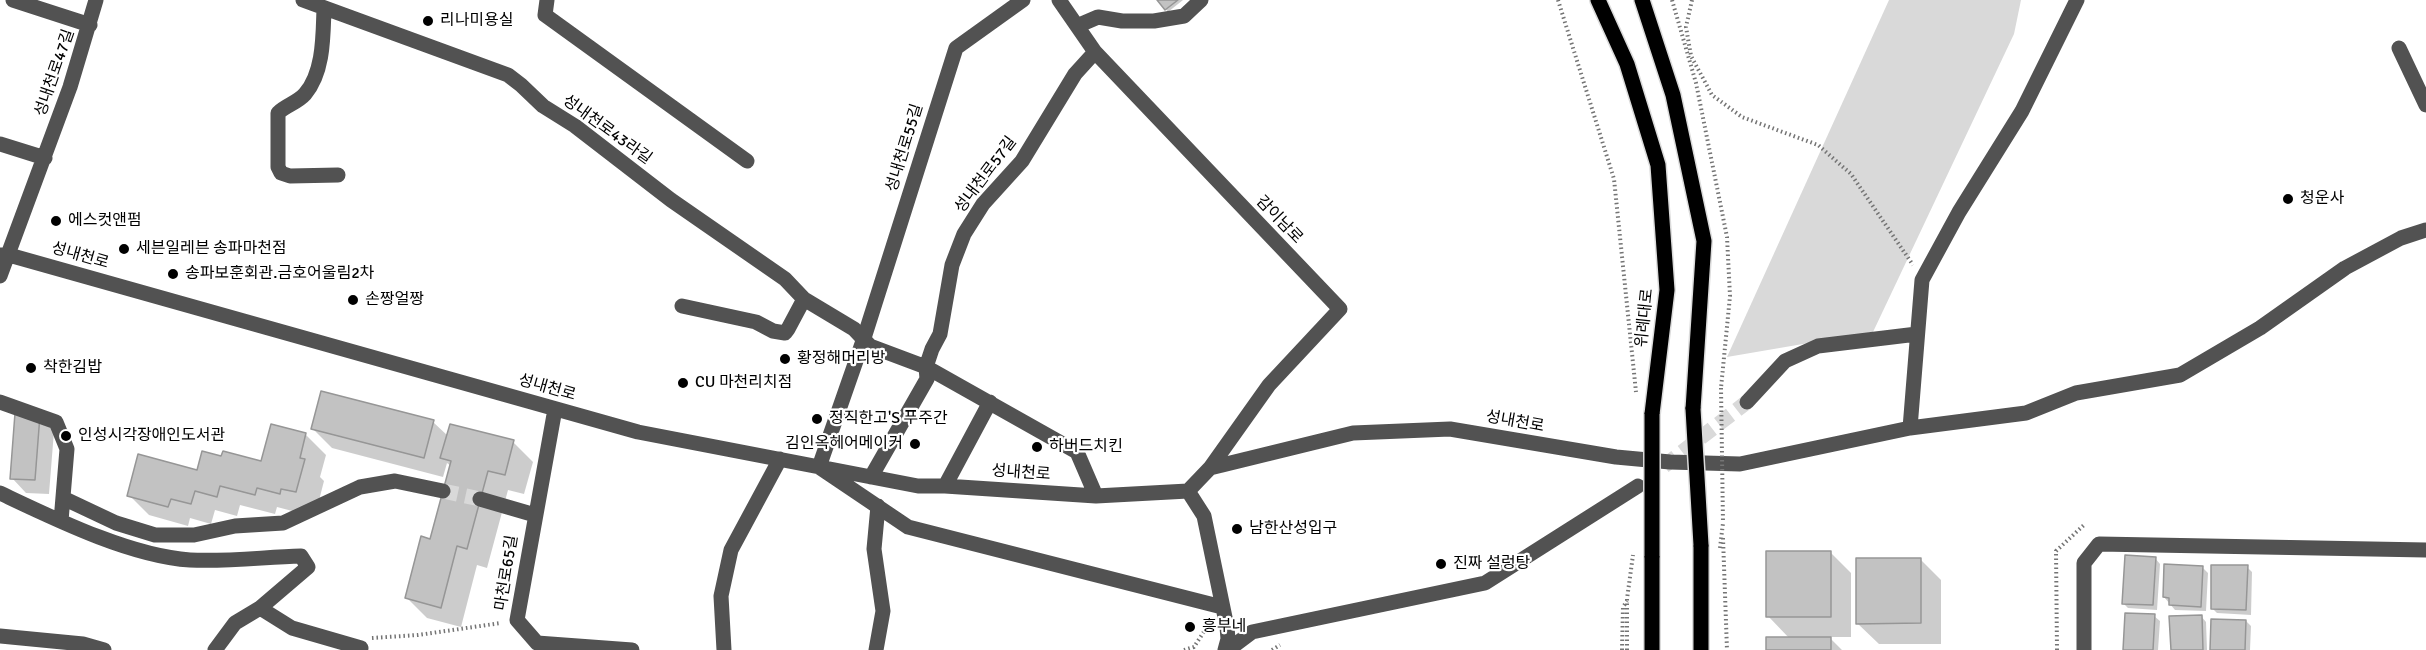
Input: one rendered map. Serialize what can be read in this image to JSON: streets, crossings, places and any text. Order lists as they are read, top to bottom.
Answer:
{
  "streets": {
    "main road": ["위례대로"],
    "street": [
      "성내천로47길",
      "성내천로43라길",
      "성내천로55길",
      "성내천로57길",
      "감이남로",
      "성내천로",
      "마천로65길"
    ]
  },
  "crossings": [
    ["성내천로47길", "성내천로"],
    ["성내천로43라길", "성내천로55길"],
    ["성내천로55길", "성내천로"],
    ["성내천로57길", "감이남로"],
    ["성내천로57길", "성내천로"],
    ["감이남로", "성내천로"],
    ["성내천로", "마천로65길"]
  ],
  "places": [
    "리나미용실",
    "청운사",
    "에스컷앤펌",
    "세븐일레븐 송파마천점",
    "송파보훈회관.금호어울림2차",
    "손짱얼짱",
    "황정해머리방",
    "착한김밥",
    "CU 마천리치점",
    "정직한고'S 푸주간",
    "인성시각장애인도서관",
    "김인옥헤어메이커",
    "하버드치킨",
    "남한산성입구",
    "진짜 설렁탕",
    "흥부네"
  ]
}
